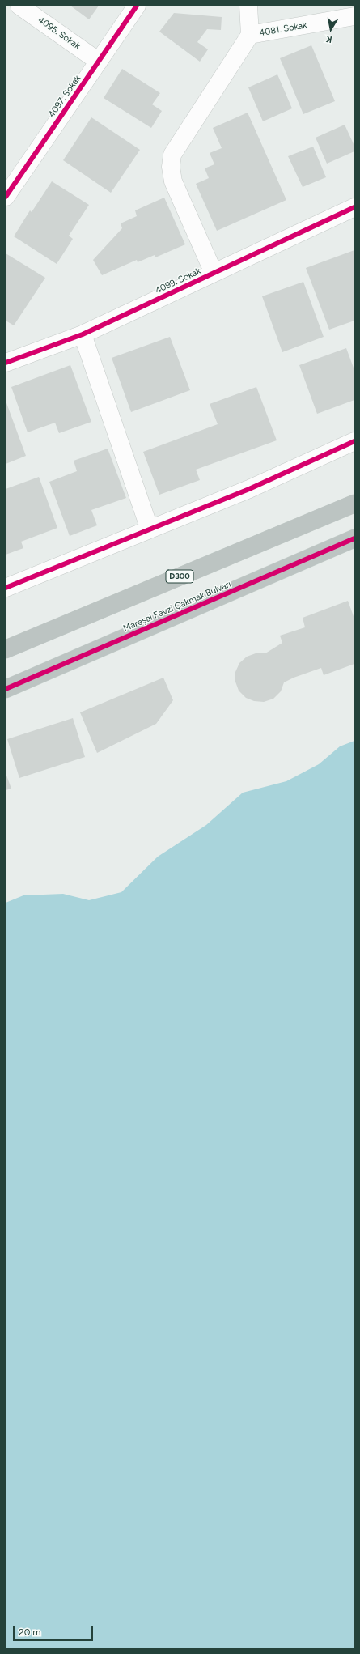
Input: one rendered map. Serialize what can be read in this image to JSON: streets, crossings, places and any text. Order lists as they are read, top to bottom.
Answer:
{
  "streets": {
    "highway": ["D300", "Mareşal Fevzi Çakmak Bulvarı"],
    "street": [
      "4081. Sokak",
      "4095. Sokak",
      "4097. Sokak",
      "4099. Sokak"
    ]
  },
  "crossings": [
    ["4095. Sokak", "4097. Sokak"]
  ],
  "scale_bar": "20 m",
  "north": "bottom"
}
